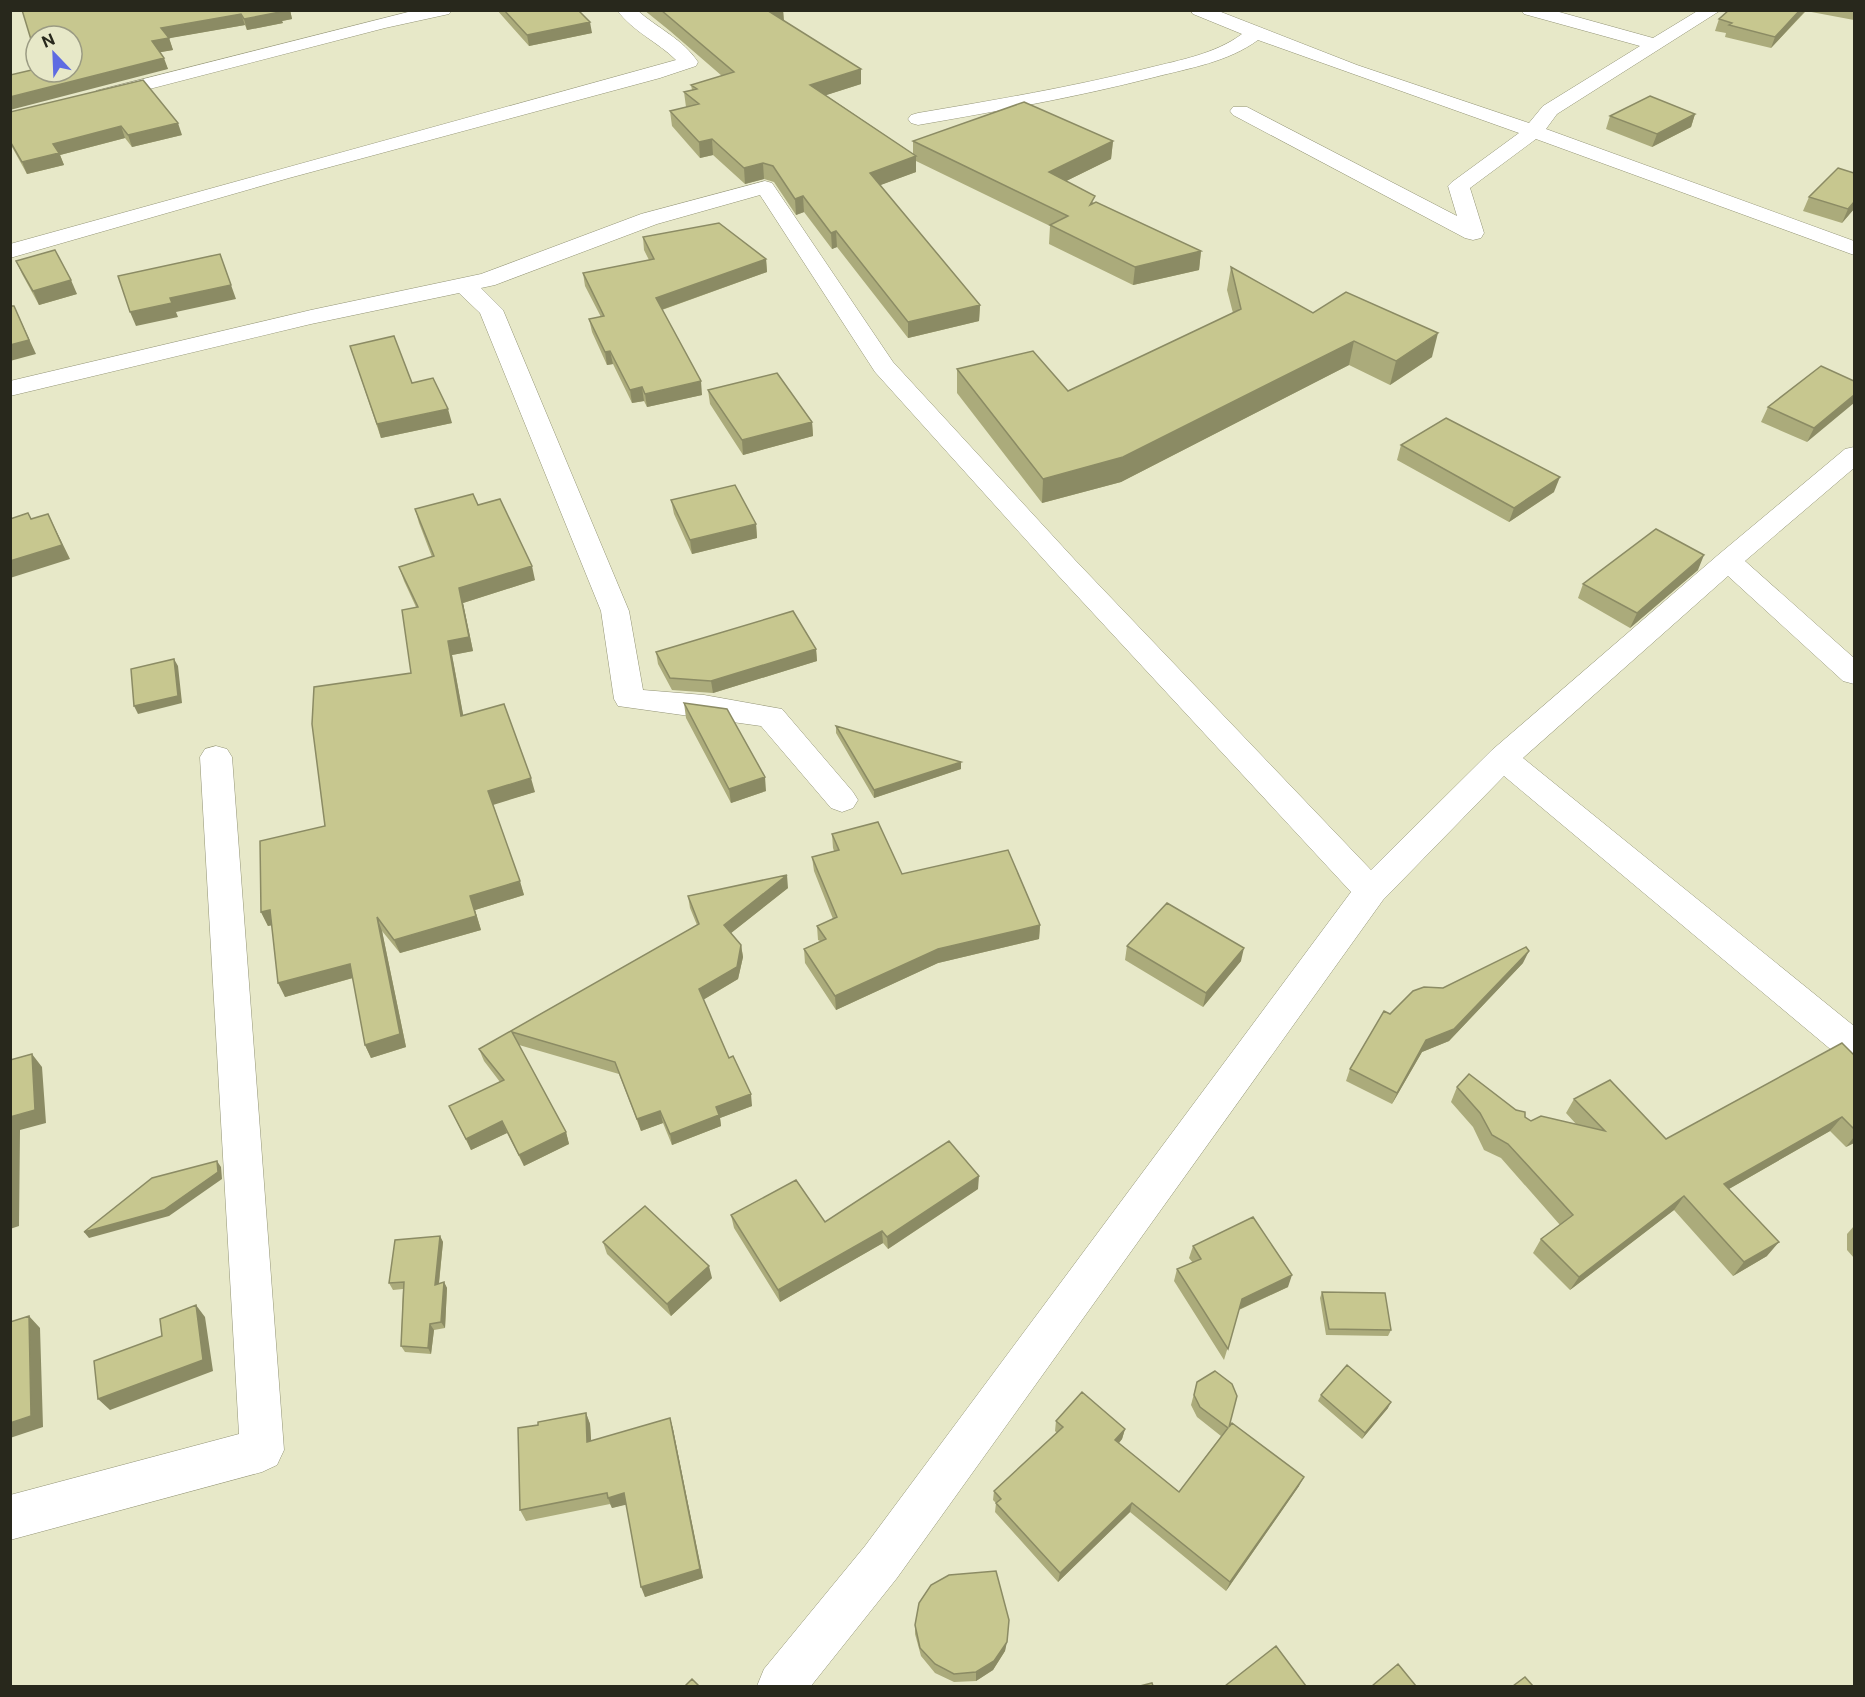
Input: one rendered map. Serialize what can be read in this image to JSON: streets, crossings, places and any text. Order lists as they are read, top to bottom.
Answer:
{
  "north": "top left"
}
